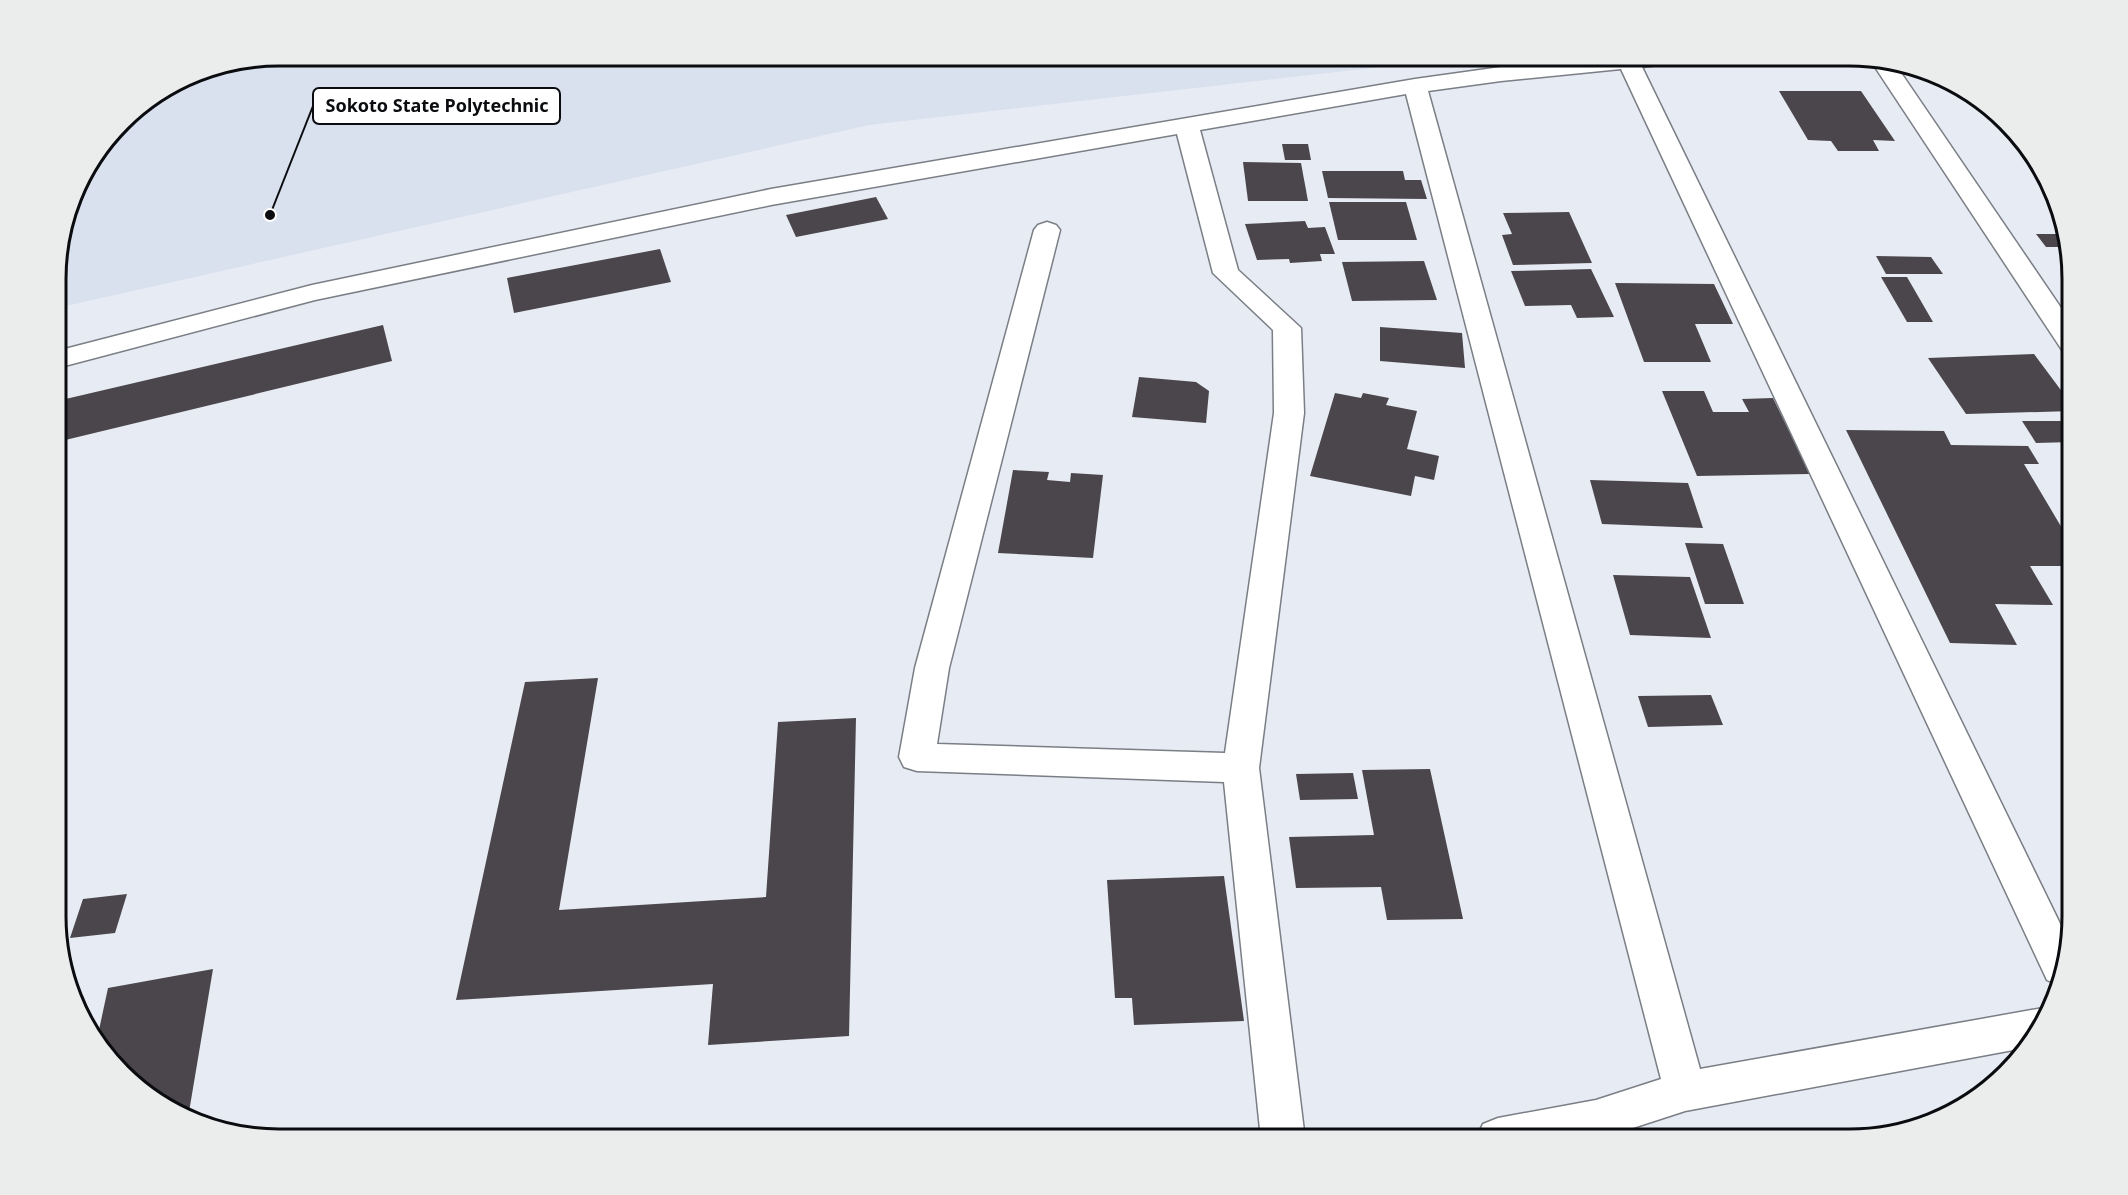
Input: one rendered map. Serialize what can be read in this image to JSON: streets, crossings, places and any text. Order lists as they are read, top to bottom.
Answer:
{
  "places": ["Sokoto State Polytechnic"]
}
